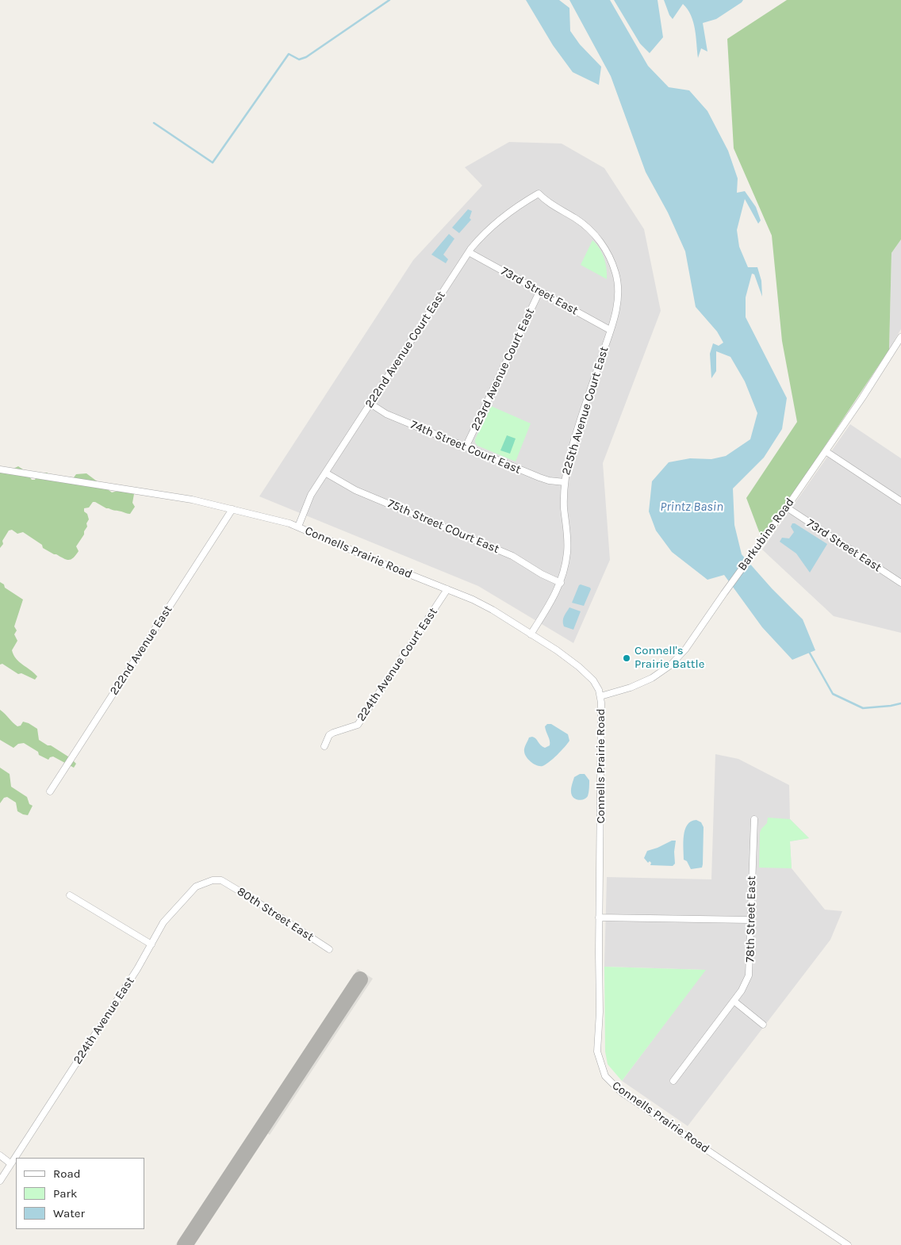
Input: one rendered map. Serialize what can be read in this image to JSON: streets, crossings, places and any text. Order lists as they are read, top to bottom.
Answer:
{
  "streets": {
    "street": [
      "73rd Street East",
      "222nd Avenue Court East",
      "223rd Avenue Court East",
      "225th Avenue Court East",
      "74th Street Court East",
      "75th Street COurt East",
      "Barkubine Road",
      "Connells Prairie Road",
      "222nd Avenue East",
      "224th Avenue Court East",
      "80th Street East",
      "78th Street East",
      "224th Avenue East"
    ]
  },
  "crossings": [
    ["73rd Street East", "222nd Avenue Court East"],
    ["73rd Street East", "223rd Avenue Court East"],
    ["73rd Street East", "225th Avenue Court East"],
    ["73rd Street East", "Barkubine Road"],
    ["222nd Avenue Court East", "225th Avenue Court East"],
    ["222nd Avenue Court East", "74th Street Court East"],
    ["222nd Avenue Court East", "75th Street COurt East"],
    ["222nd Avenue Court East", "Connells Prairie Road"],
    ["223rd Avenue Court East", "74th Street Court East"],
    ["225th Avenue Court East", "74th Street Court East"],
    ["225th Avenue Court East", "75th Street COurt East"],
    ["225th Avenue Court East", "Connells Prairie Road"],
    ["Barkubine Road", "Connells Prairie Road"],
    ["Connells Prairie Road", "222nd Avenue East"],
    ["Connells Prairie Road", "224th Avenue Court East"],
    ["80th Street East", "224th Avenue East"]
  ],
  "water": ["Printz Basin"],
  "places": ["Connell's Prairie Battle"],
  "legend": ["Road", "Park", "Water"]
}
